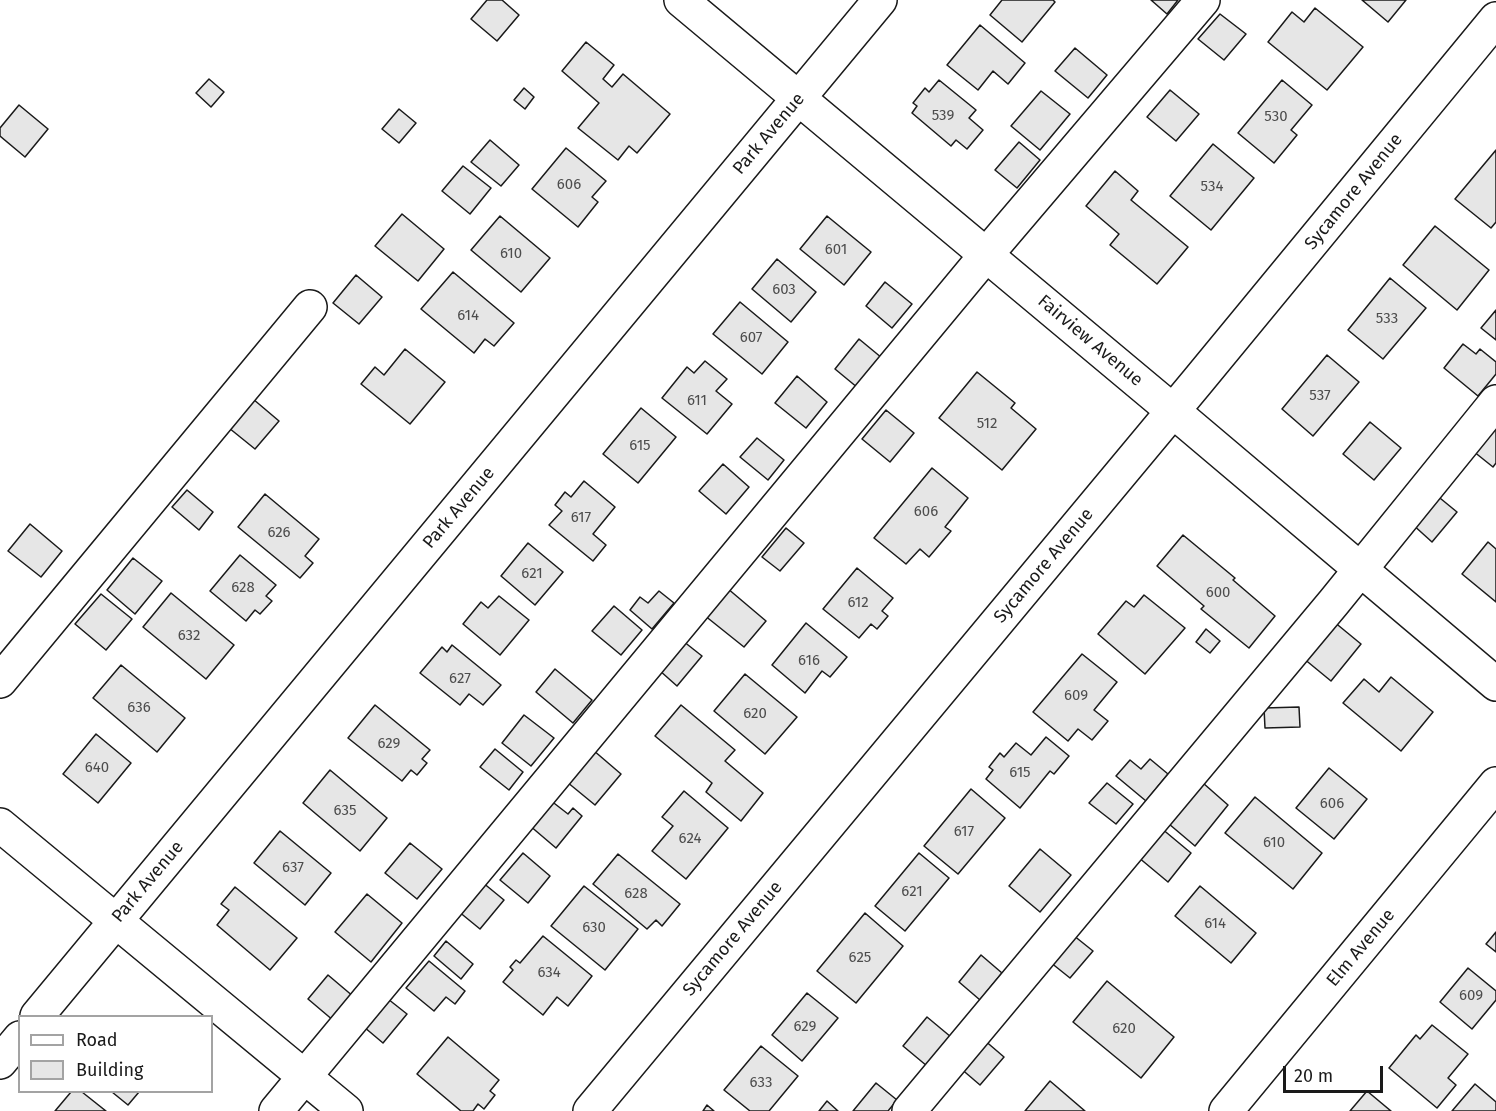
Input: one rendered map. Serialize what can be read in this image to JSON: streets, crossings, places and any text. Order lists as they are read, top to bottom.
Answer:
{
  "streets": {
    "street": [
      "Park Avenue",
      "Sycamore Avenue",
      "Fairview Avenue",
      "Elm Avenue"
    ]
  },
  "crossings": [
    ["Park Avenue", "Fairview Avenue"],
    ["Sycamore Avenue", "Fairview Avenue"]
  ],
  "house_numbers": [
    "539",
    "530",
    "606",
    "534",
    "601",
    "610",
    "603",
    "614",
    "533",
    "607",
    "537",
    "611",
    "512",
    "615",
    "606",
    "617",
    "626",
    "621",
    "628",
    "600",
    "612",
    "632",
    "616",
    "627",
    "609",
    "636",
    "620",
    "629",
    "640",
    "615",
    "606",
    "635",
    "617",
    "624",
    "610",
    "637",
    "621",
    "628",
    "614",
    "630",
    "625",
    "634",
    "609",
    "629",
    "620",
    "633"
  ],
  "legend": ["Road", "Building"],
  "scale_bar": "20 m"
}
